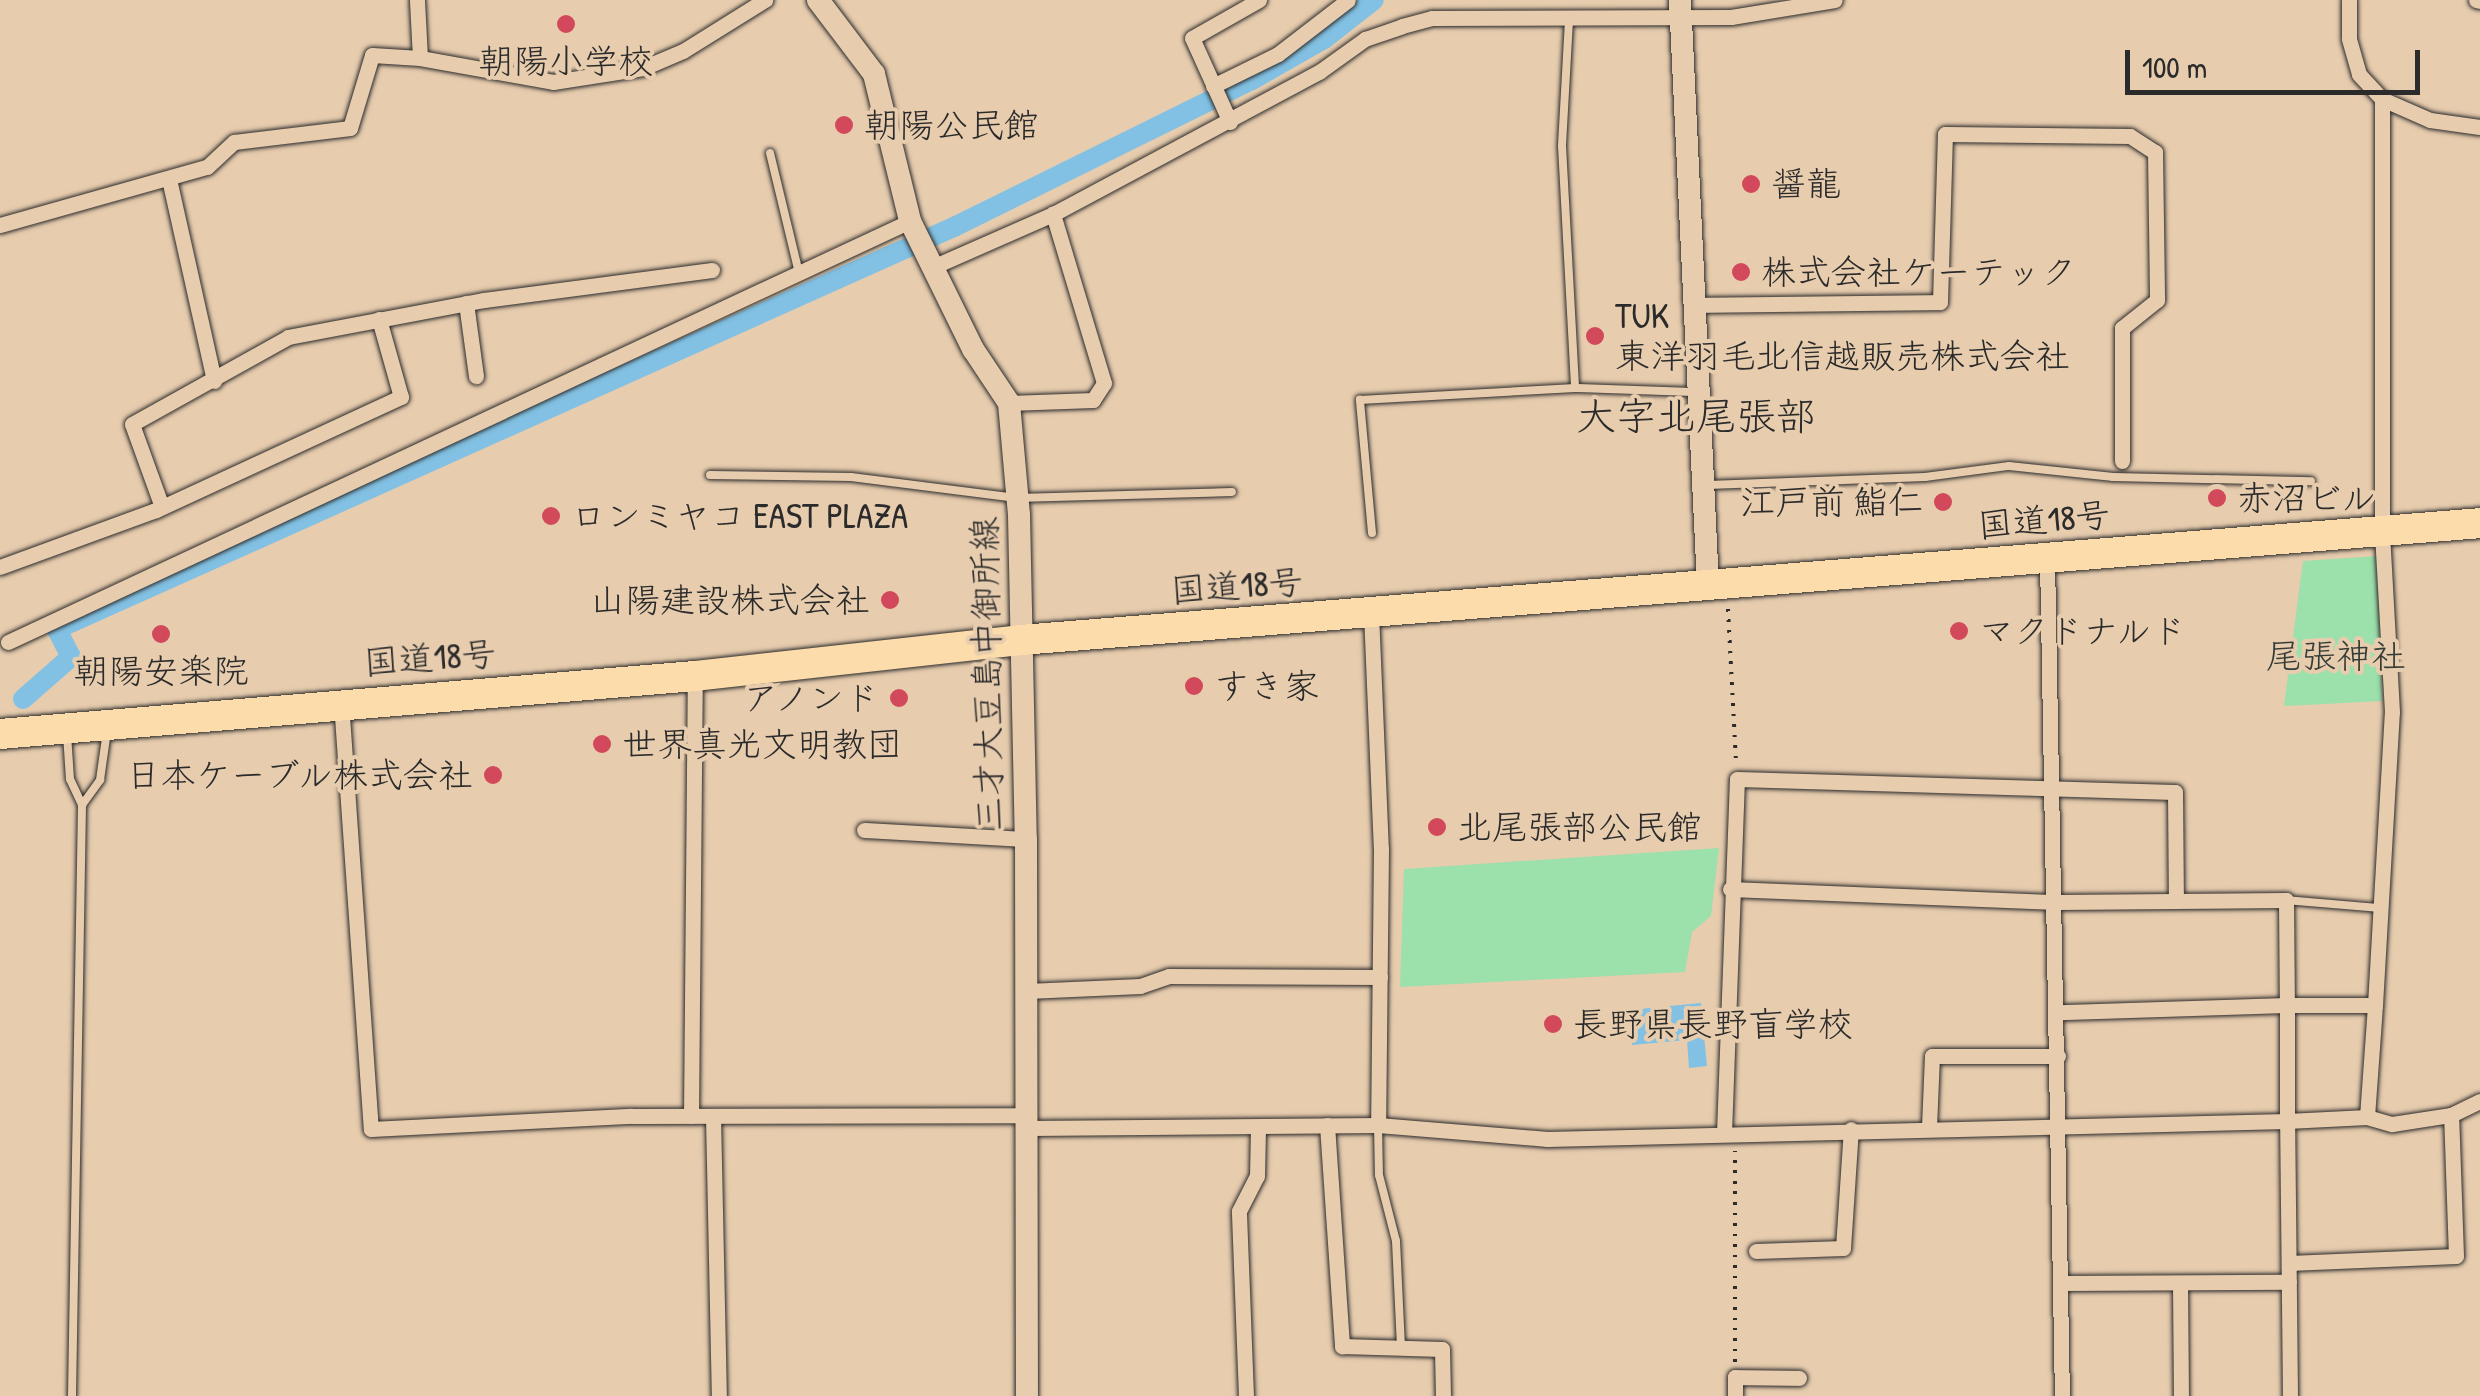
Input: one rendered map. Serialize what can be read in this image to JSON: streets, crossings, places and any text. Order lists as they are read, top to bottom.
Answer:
{
  "streets": {
    "highway": ["国道18号"],
    "main road": ["三才大豆島中御所線"]
  },
  "crossings": [
    ["国道18号", "三才大豆島中御所線"]
  ],
  "districts": ["大字北尾張部"],
  "parks": ["尾張神社"],
  "places": [
    "朝陽小学校",
    "朝陽公民館",
    "醤龍",
    "株式会社ケーテック",
    "TUK 東洋羽毛北信越販売株式会社",
    "赤沼ビル",
    "江戸前 鮨仁",
    "ロンミヤコ EAST PLAZA",
    "山陽建設株式会社",
    "マクドナルド",
    "朝陽安楽院",
    "すき家",
    "アノンド",
    "世界真光文明教団",
    "日本ケーブル株式会社",
    "北尾張部公民館",
    "長野県長野盲学校"
  ],
  "scale_bar": "100 m"
}
